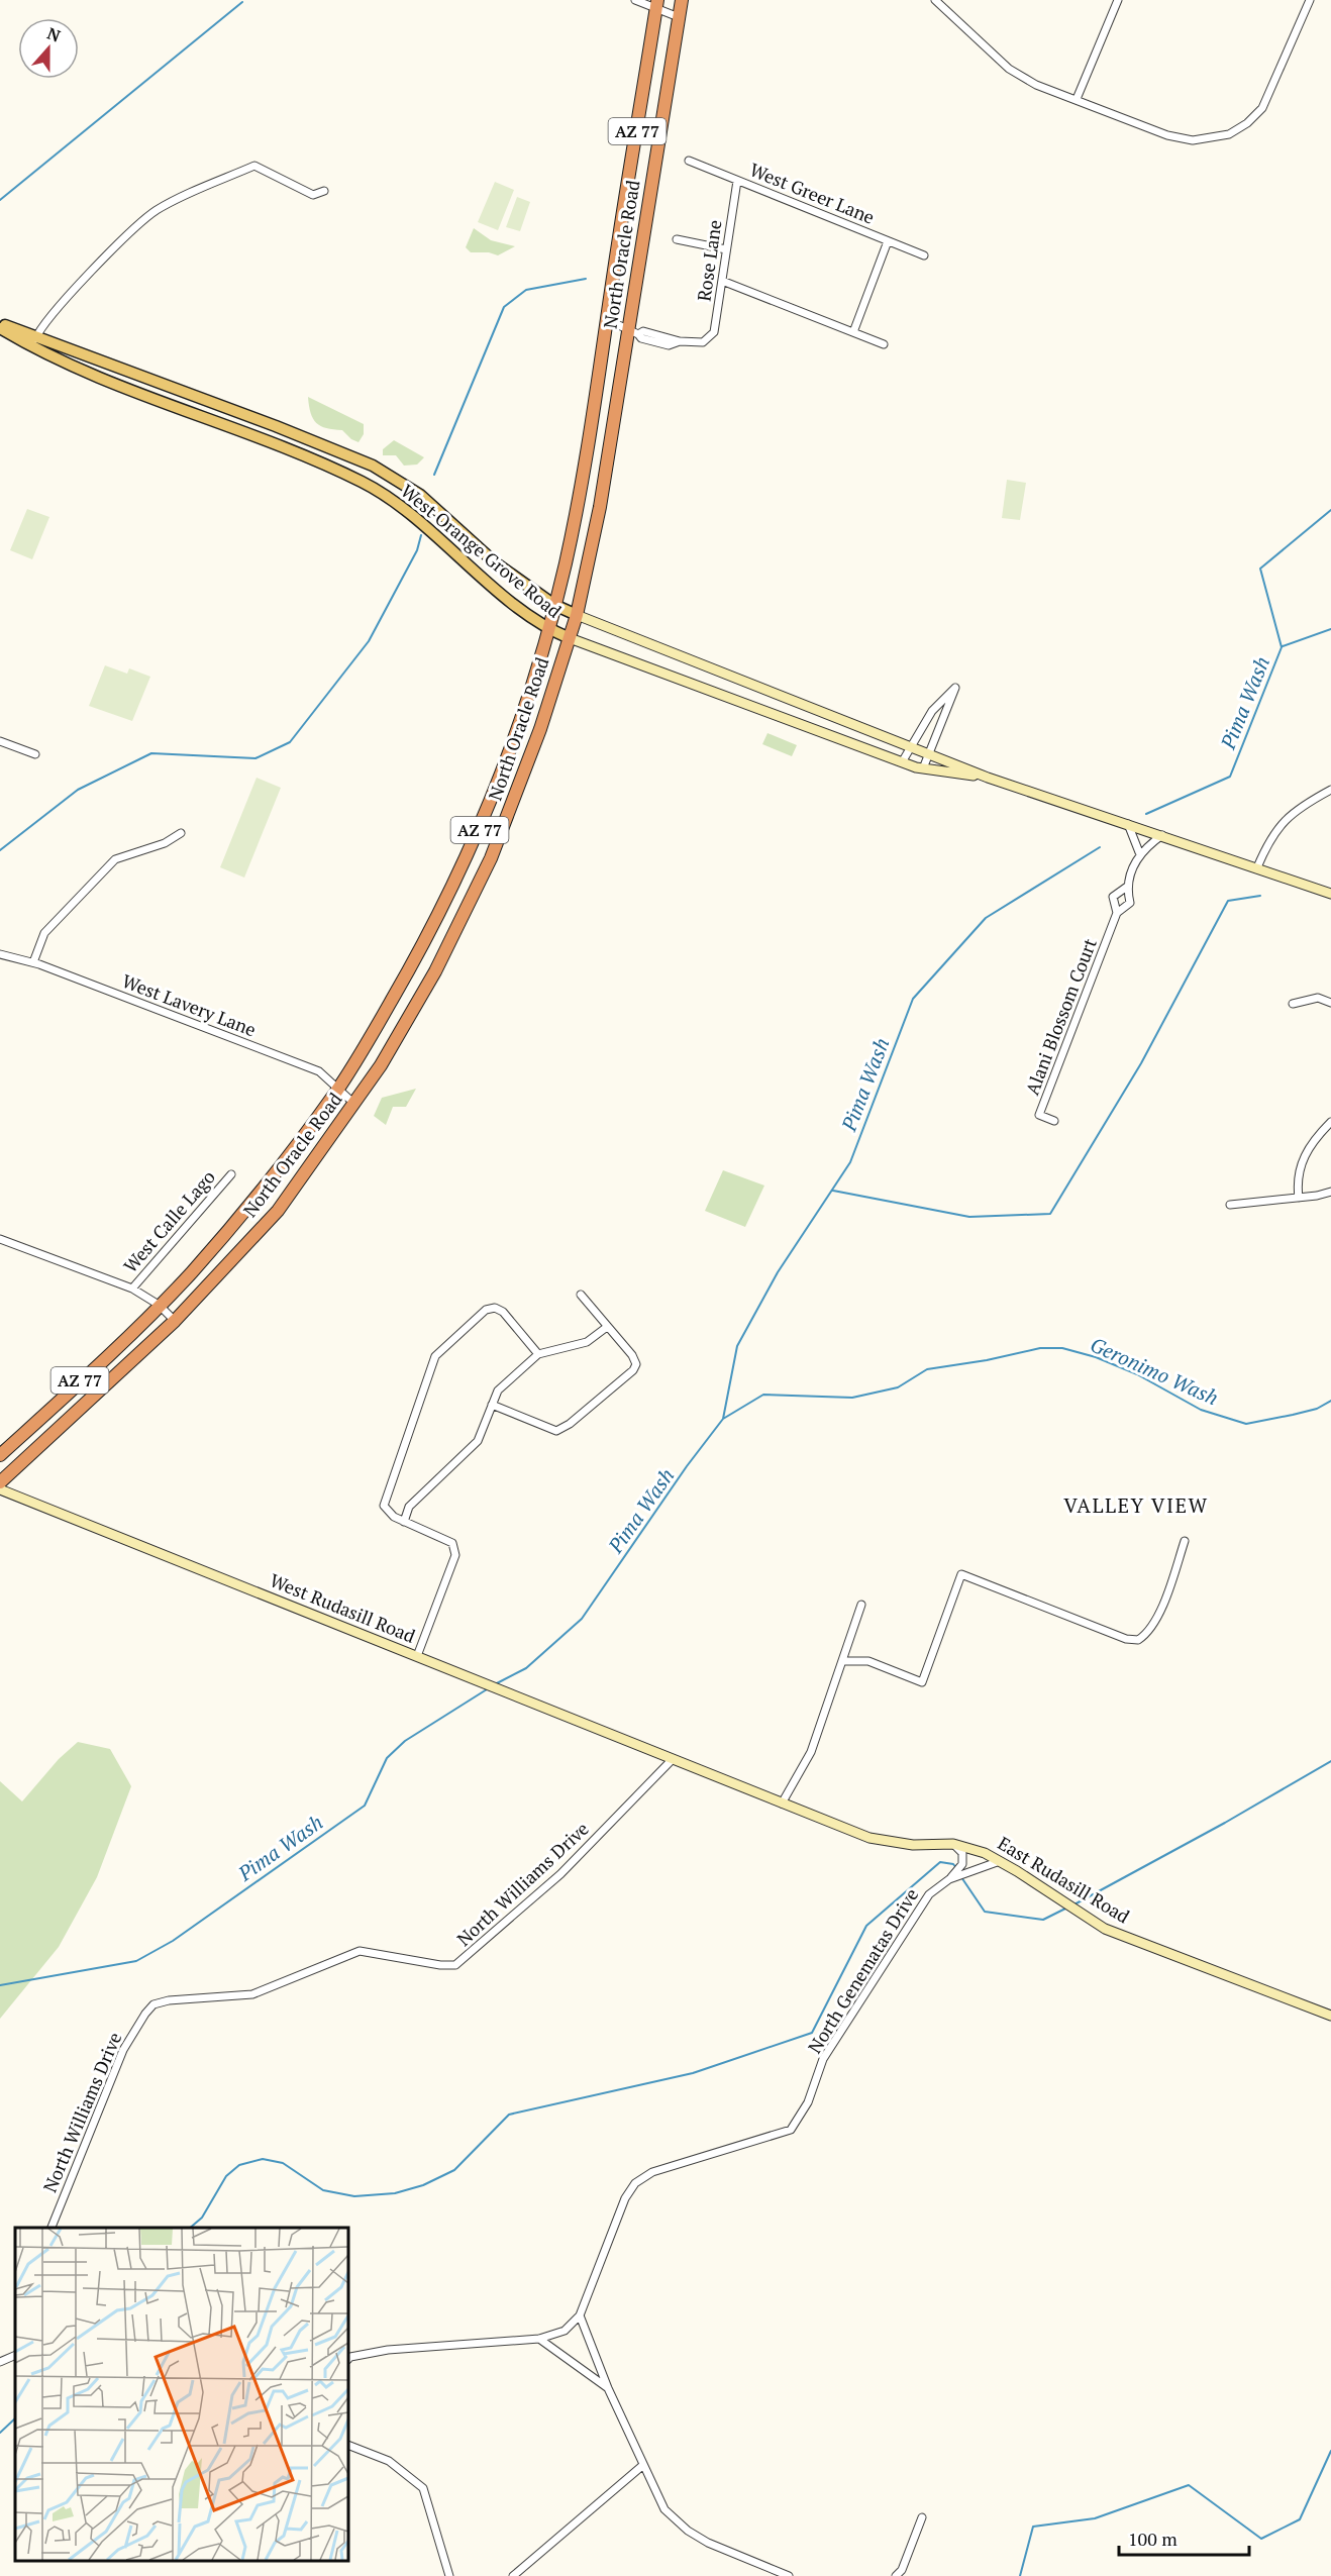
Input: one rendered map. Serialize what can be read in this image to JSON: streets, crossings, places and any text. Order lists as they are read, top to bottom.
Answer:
{
  "streets": {
    "highway": ["AZ 77", "North Oracle Road"],
    "main road": ["West Orange Grove Road"],
    "street": [
      "West Greer Lane",
      "Rose Lane",
      "West Lavery Lane",
      "Alani Blossom Court",
      "West Calle Lago",
      "West Rudasill Road",
      "East Rudasill Road",
      "North Williams Drive",
      "North Genematas Drive"
    ]
  },
  "crossings": [
    ["West Greer Lane", "Rose Lane"],
    ["North Oracle Road", "Rose Lane"],
    ["North Oracle Road", "West Orange Grove Road"],
    ["North Oracle Road", "West Lavery Lane"],
    ["West Rudasill Road", "East Rudasill Road"],
    ["West Rudasill Road", "North Williams Drive"],
    ["East Rudasill Road", "North Williams Drive"],
    ["East Rudasill Road", "North Genematas Drive"]
  ],
  "districts": ["VALLEY VIEW"],
  "water": ["Pima Wash", "Geronimo Wash"],
  "scale_bar": "100 m",
  "north": "top"
}
